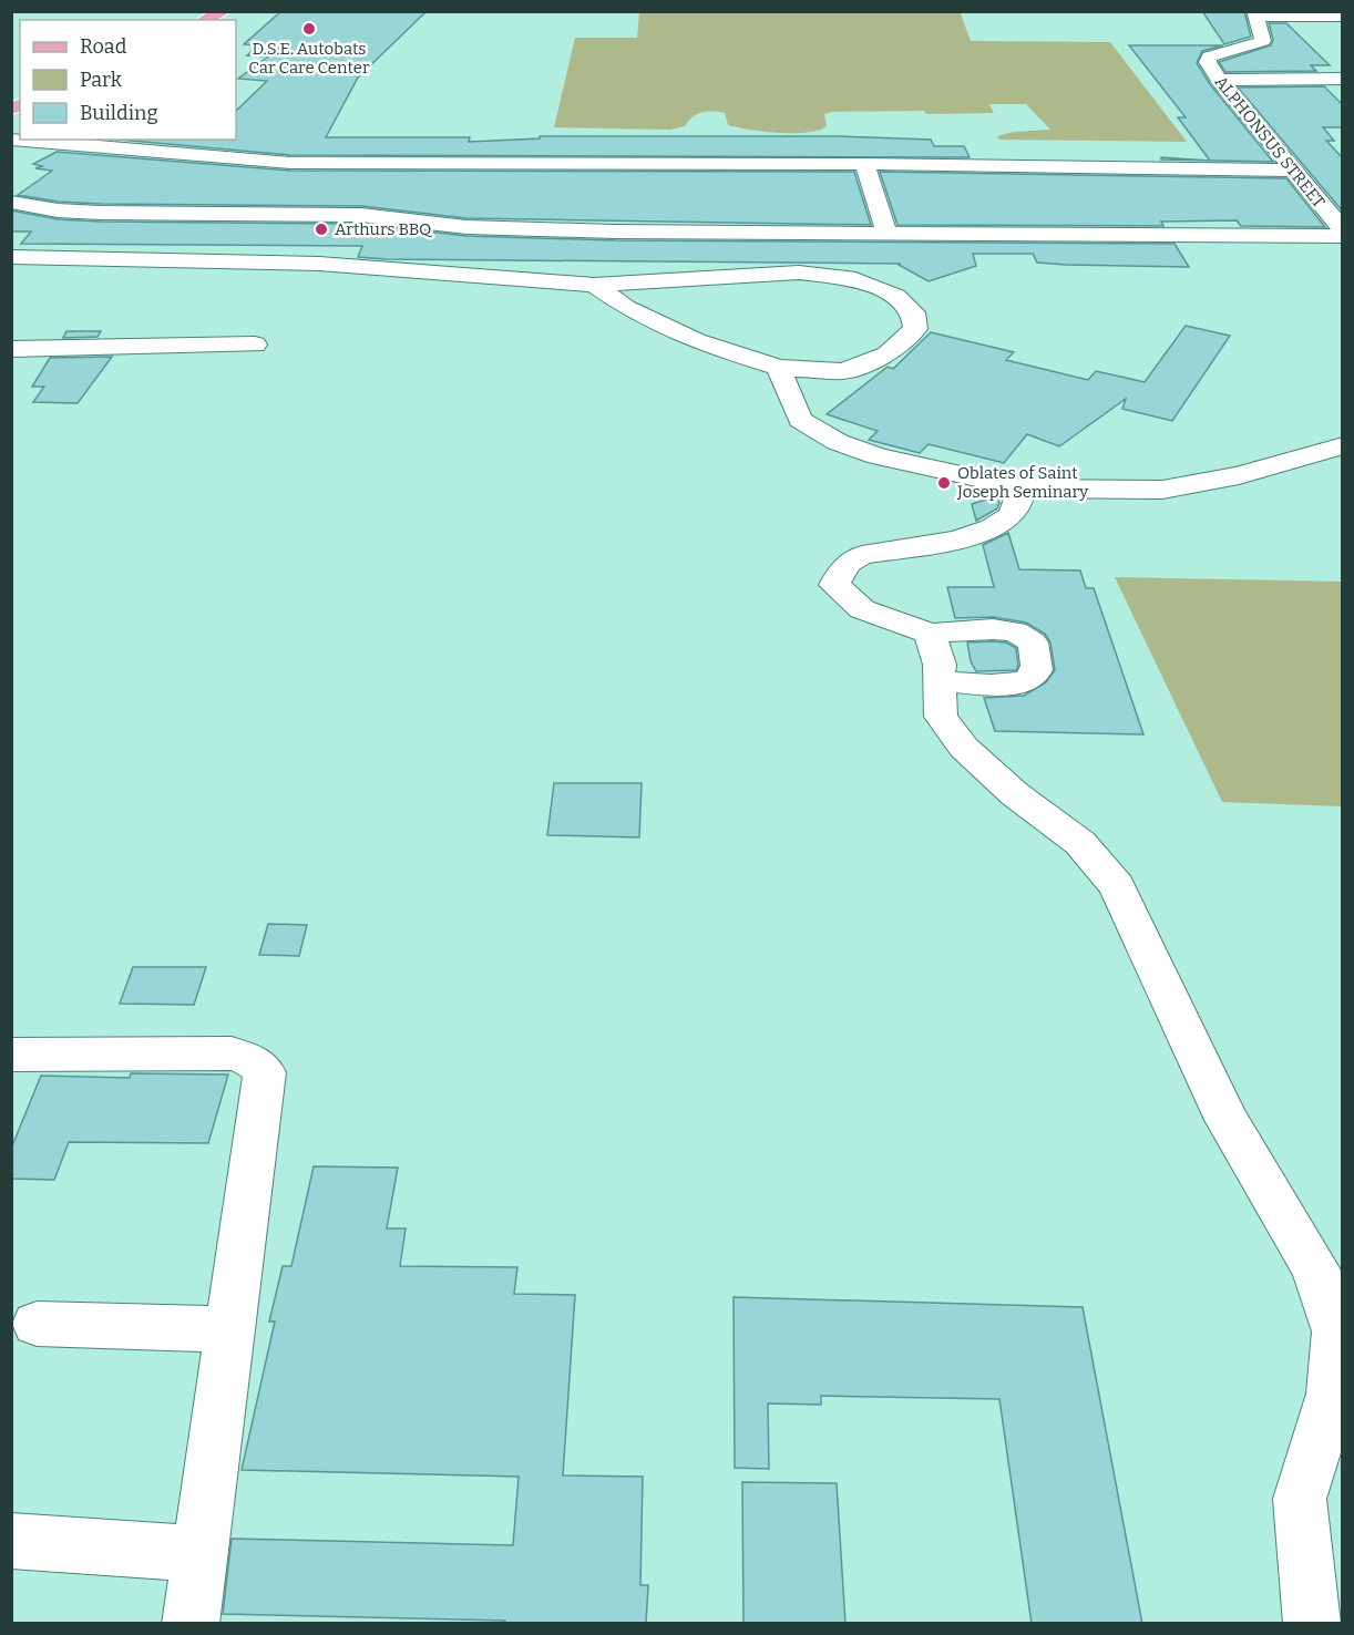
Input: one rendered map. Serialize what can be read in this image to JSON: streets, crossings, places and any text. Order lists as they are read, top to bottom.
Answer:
{
  "streets": {
    "street": ["ALPHONSUS STREET"]
  },
  "places": ["D.S.E. Autobats Car Care Center", "Arthurs BBQ", "Oblates of Saint Joseph Seminary"],
  "legend": ["Road", "Park", "Building"]
}
